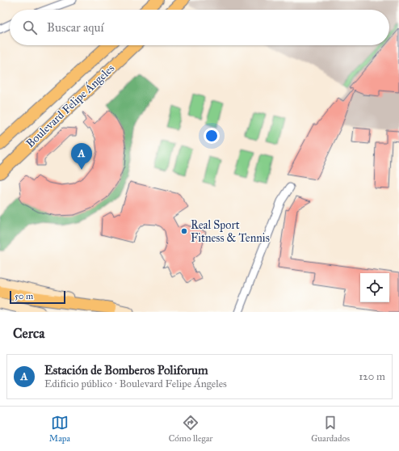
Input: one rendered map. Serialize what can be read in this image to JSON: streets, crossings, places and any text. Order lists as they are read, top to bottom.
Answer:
{
  "streets": {
    "main road": ["Boulevard Felipe Ángeles"]
  },
  "places": ["Real Sport Fitness & Tennis"],
  "scale_bar": "50 m",
  "page": {
    "search": "Buscar aquí",
    "pins": "A",
    "scale": "50 m",
    "heading": "Cerca",
    "list": [
      {
        "mark": "A",
        "name": "Estación de Bomberos Poliforum",
        "note": "Edificio público · Boulevard Felipe Ángeles",
        "value": "120 m"
      }
    ],
    "nav": ["Mapa", "Cómo llegar", "Guardados"]
  }
}
